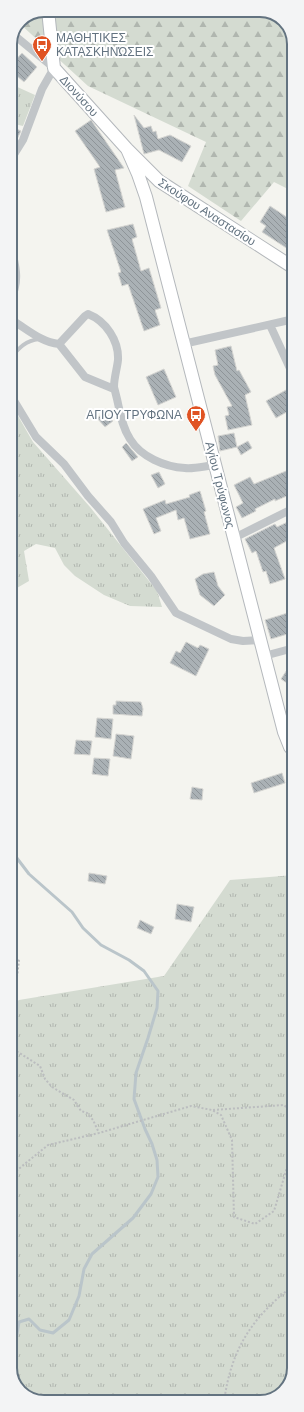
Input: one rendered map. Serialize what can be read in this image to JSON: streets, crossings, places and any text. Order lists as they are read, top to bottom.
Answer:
{
  "streets": {
    "main road": ["Διονύσου", "Σκούφου Αναστασίου", "Αγίου Τρύφωνος"]
  },
  "crossings": [
    ["Διονύσου", "Σκούφου Αναστασίου"],
    ["Διονύσου", "Αγίου Τρύφωνος"],
    ["Σκούφου Αναστασίου", "Αγίου Τρύφωνος"]
  ],
  "places": {
    "bus stop": ["ΜΑΘΗΤΙΚΕΣ ΚΑΤΑΣΚΗΝΏΣΕΙΣ", "ΑΓΙΟΥ ΤΡΥΦΩΝΑ"]
  }
}
